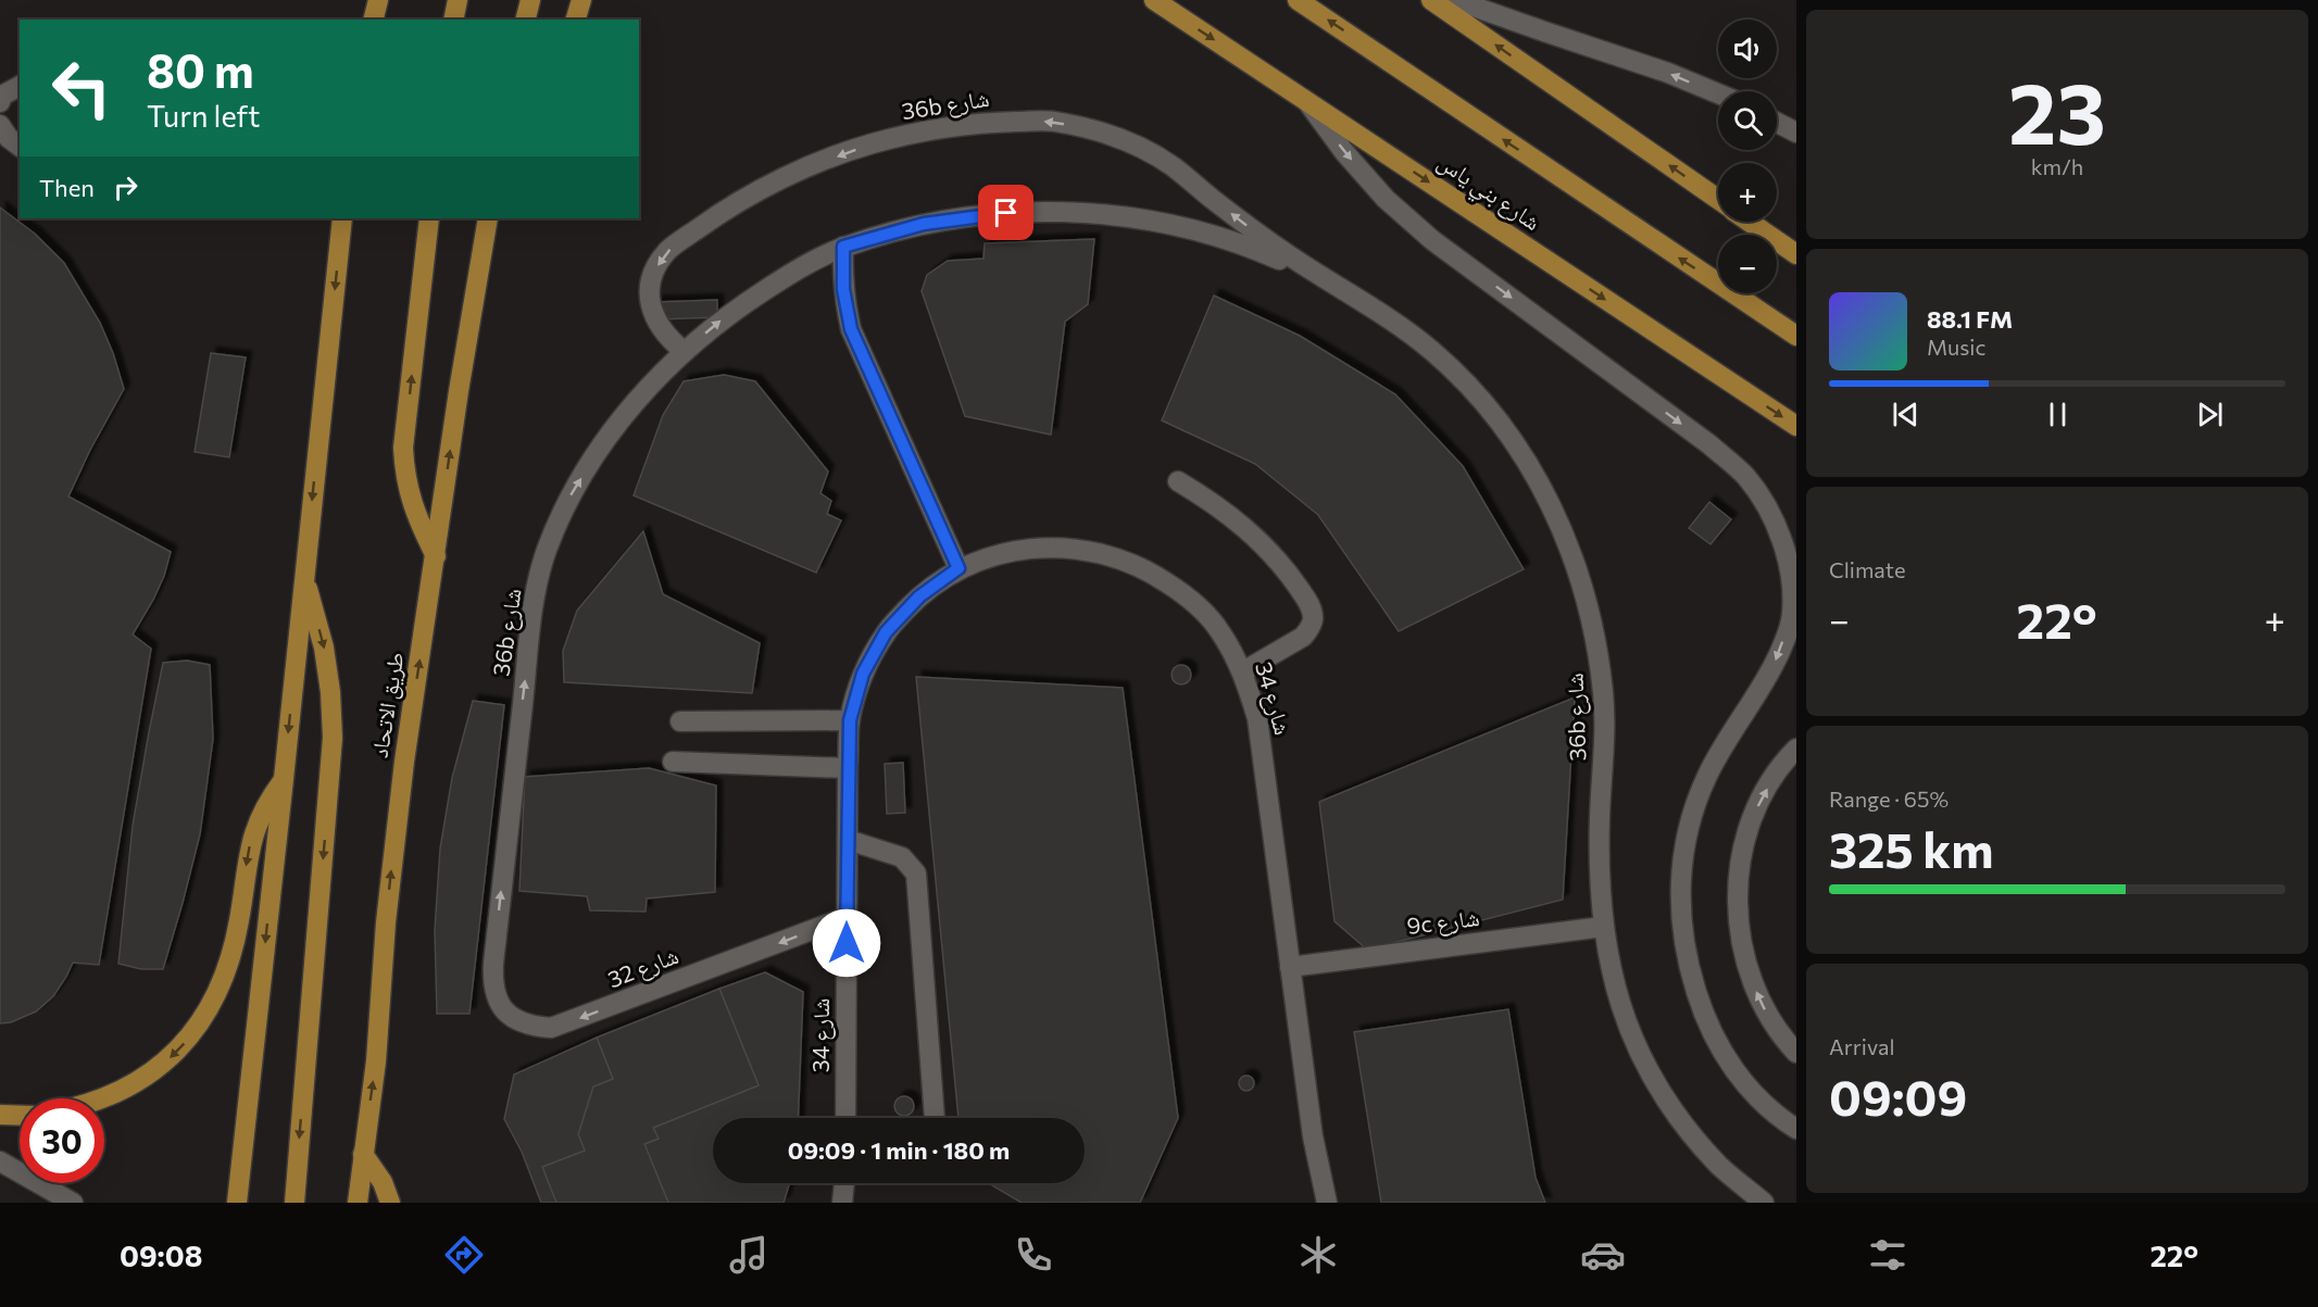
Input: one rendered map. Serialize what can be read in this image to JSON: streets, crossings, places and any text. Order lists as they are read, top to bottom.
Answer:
{
  "streets": {
    "main road": ["شارع بني ياس", "طريق الاتحاد"],
    "street": [
      "36b شارع",
      "شارع 34",
      "9c شارع",
      "شارع 32"
    ]
  },
  "crossings": [
    ["36b شارع", "9c شارع"],
    ["36b شارع", "شارع 32"],
    ["شارع 34", "9c شارع"],
    ["شارع 34", "شارع 32"]
  ],
  "one_way": ["شارع 32"],
  "page": {
    "tile": [
      ["23", "km/h"],
      "Climate",
      ["Range · 65%", "325 km"],
      ["Arrival", "09:09"]
    ],
    "map_buttons": ["+", "−"],
    "turn": ["80 m", "Turn left"],
    "then": "Then",
    "song": ["88.1 FM", "Music"],
    "heat": ["−", "22°", "+"],
    "limit": "30",
    "trip": "09:09 · 1 min · 180 m",
    "tabs": ["09:08", "22°"]
  }
}
